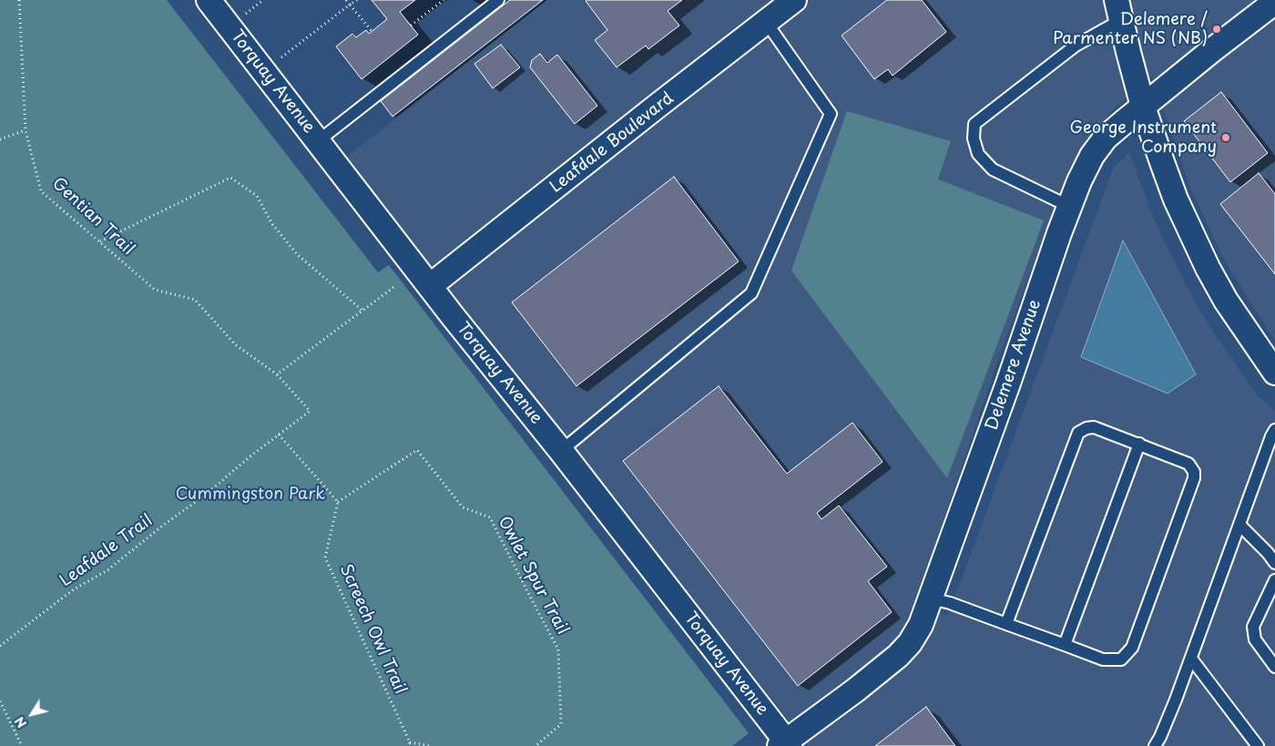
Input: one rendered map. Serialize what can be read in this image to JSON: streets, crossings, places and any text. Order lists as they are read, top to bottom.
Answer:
{
  "streets": {
    "street": ["Torquay Avenue", "Leafdale Boulevard", "Delemere Avenue"],
    "path": [
      "Gentian Trail",
      "Leafdale Trail",
      "Owlet Spur Trail",
      "Screech Owl Trail"
    ]
  },
  "crossings": [
    ["Torquay Avenue", "Leafdale Boulevard"],
    ["Torquay Avenue", "Delemere Avenue"],
    ["Gentian Trail", "Leafdale Trail"],
    ["Owlet Spur Trail", "Screech Owl Trail"]
  ],
  "parks": ["Cummingston Park"],
  "places": ["Delemere / Parmenter NS (NB)", "George Instrument Company"],
  "north": "bottom left"
}
